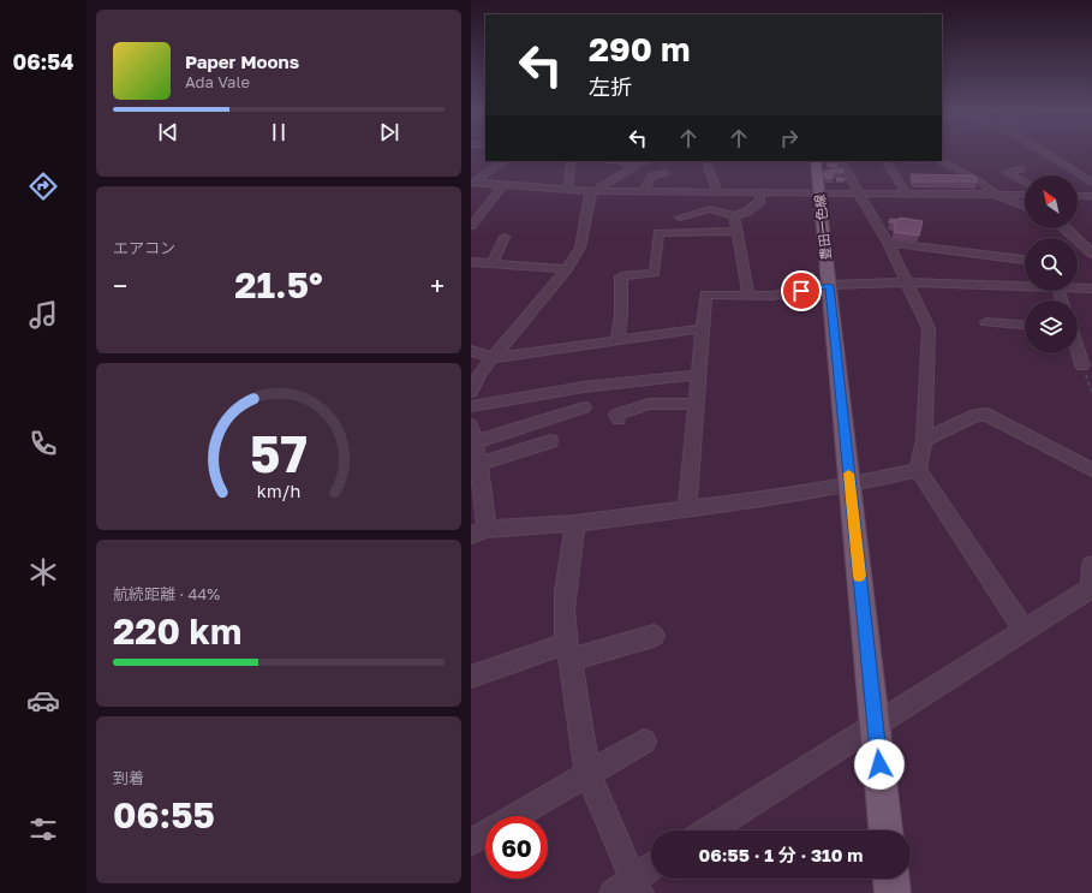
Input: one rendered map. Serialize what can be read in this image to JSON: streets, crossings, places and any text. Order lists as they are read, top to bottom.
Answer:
{
  "streets": {
    "main road": ["豊田一色線"]
  },
  "north": "top left",
  "page": {
    "tabs": "06:54",
    "turn": ["290 m", "左折"],
    "song": ["Paper Moons", "Ada Vale"],
    "tile": [
      "エアコン",
      ["航続距離 · 44%", "220 km"],
      ["到着", "06:55"]
    ],
    "heat": ["−", "21.5°", "+"],
    "limit": "60",
    "trip": "06:55 · 1 分 · 310 m",
    "gauge": ["57", "km/h"]
  }
}
